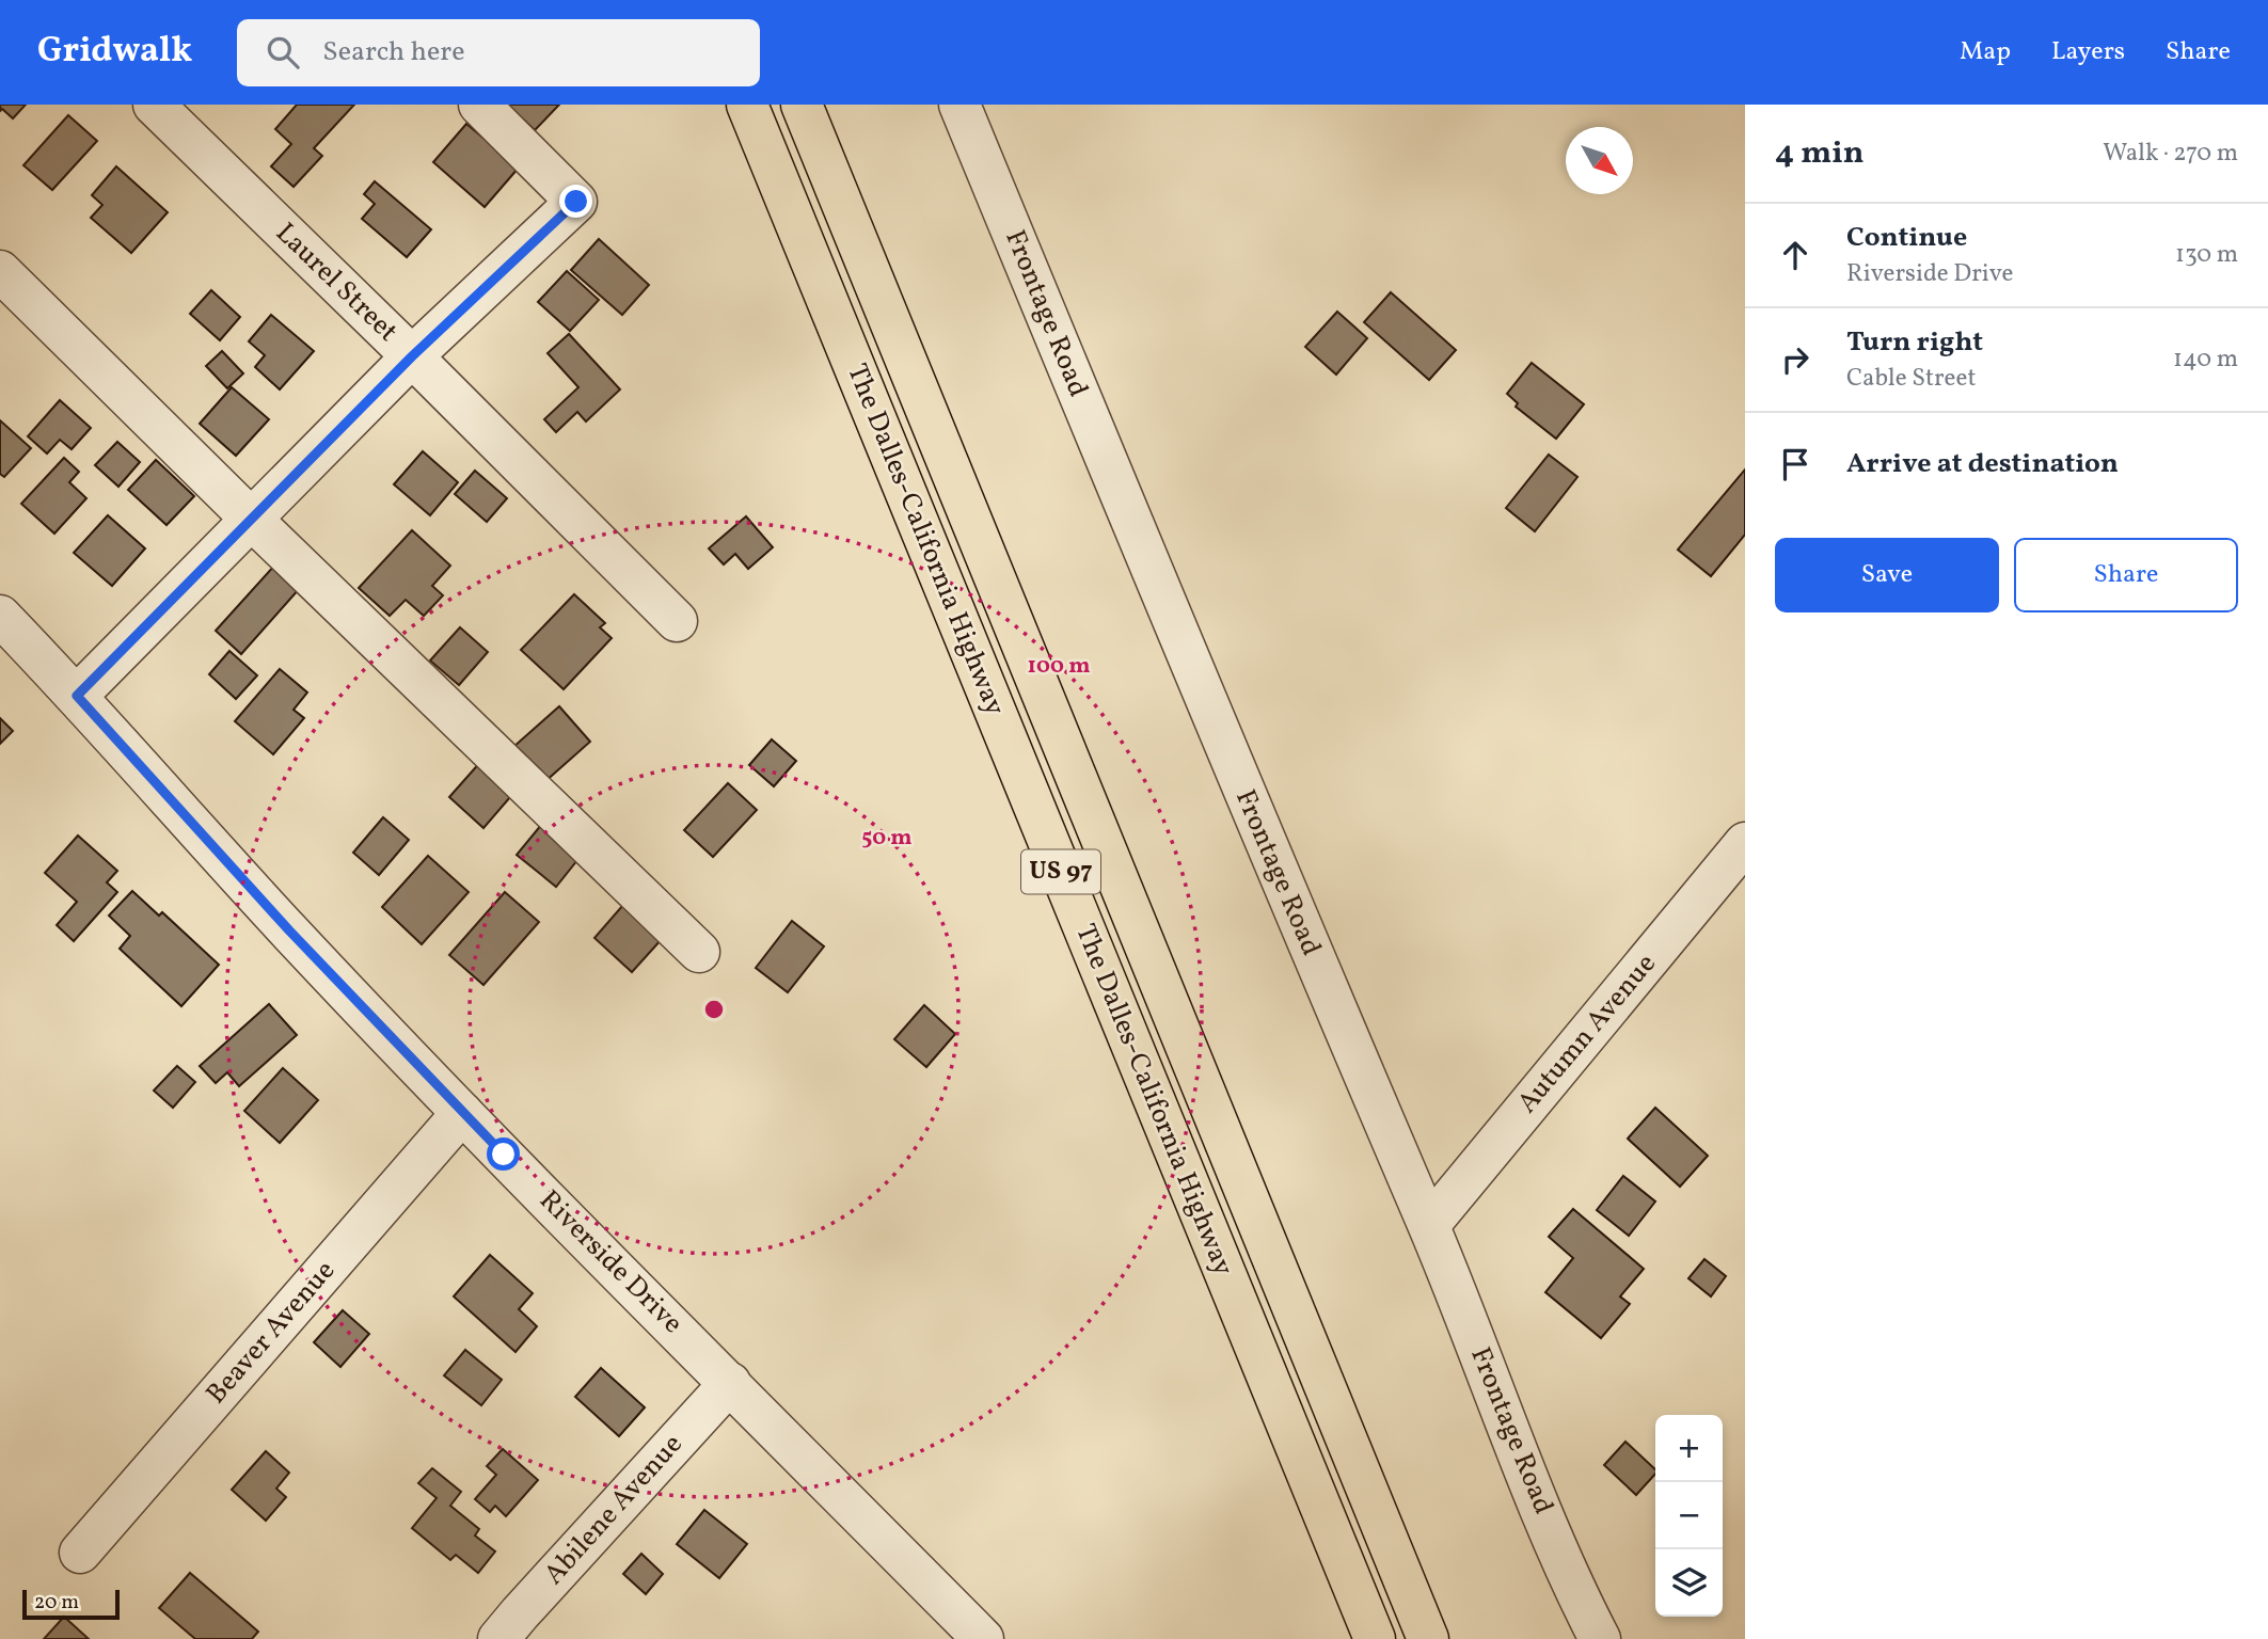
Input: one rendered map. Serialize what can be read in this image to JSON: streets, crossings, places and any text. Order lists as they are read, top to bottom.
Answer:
{
  "streets": {
    "highway": ["The Dalles-California Highway", "US 97"],
    "street": [
      "Laurel Street",
      "Frontage Road",
      "Autumn Avenue",
      "Riverside Drive",
      "Beaver Avenue",
      "Abilene Avenue"
    ]
  },
  "crossings": [
    ["Frontage Road", "Autumn Avenue"],
    ["Riverside Drive", "Beaver Avenue"],
    ["Riverside Drive", "Abilene Avenue"]
  ],
  "scale_bar": "20 m",
  "north": "bottom right",
  "page": {
    "header": "Gridwalk",
    "search": "Search here",
    "nav": ["Map", "Layers", "Share"],
    "heading": ["4 min", "Walk · 270 m"],
    "list": [
      ["Continue", "Riverside Drive", "130 m"],
      ["Turn right", "Cable Street", "140 m"],
      "Arrive at destination"
    ],
    "buttons": ["Save", "Share"],
    "map_buttons": ["+", "−"],
    "scale": "20 m"
  },
  "rings": ["100 m", "50 m"]
}
